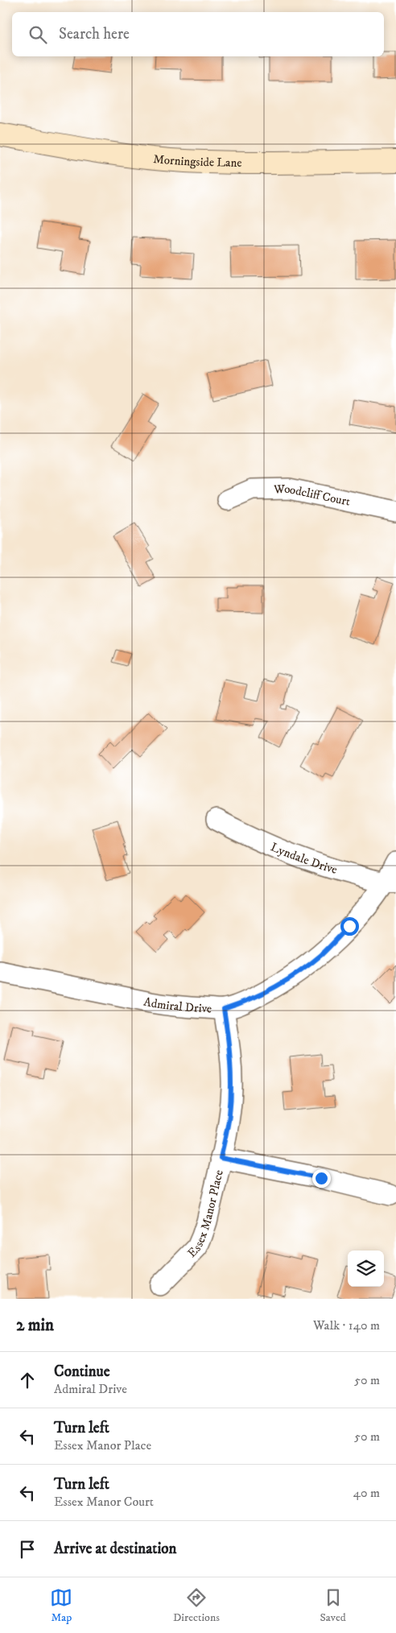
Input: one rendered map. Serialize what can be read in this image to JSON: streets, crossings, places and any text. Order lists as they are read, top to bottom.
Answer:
{
  "streets": {
    "main road": ["Morningside Lane"],
    "street": [
      "Woodcliff Court",
      "Lyndale Drive",
      "Admiral Drive",
      "Essex Manor Place"
    ]
  },
  "crossings": [
    ["Lyndale Drive", "Admiral Drive"],
    ["Admiral Drive", "Essex Manor Place"]
  ],
  "page": {
    "search": "Search here",
    "heading": ["2 min", "Walk · 140 m"],
    "list": [
      ["Continue", "Admiral Drive", "50 m"],
      ["Turn left", "Essex Manor Place", "50 m"],
      ["Turn left", "Essex Manor Court", "40 m"],
      "Arrive at destination"
    ],
    "nav": ["Map", "Directions", "Saved"]
  }
}
